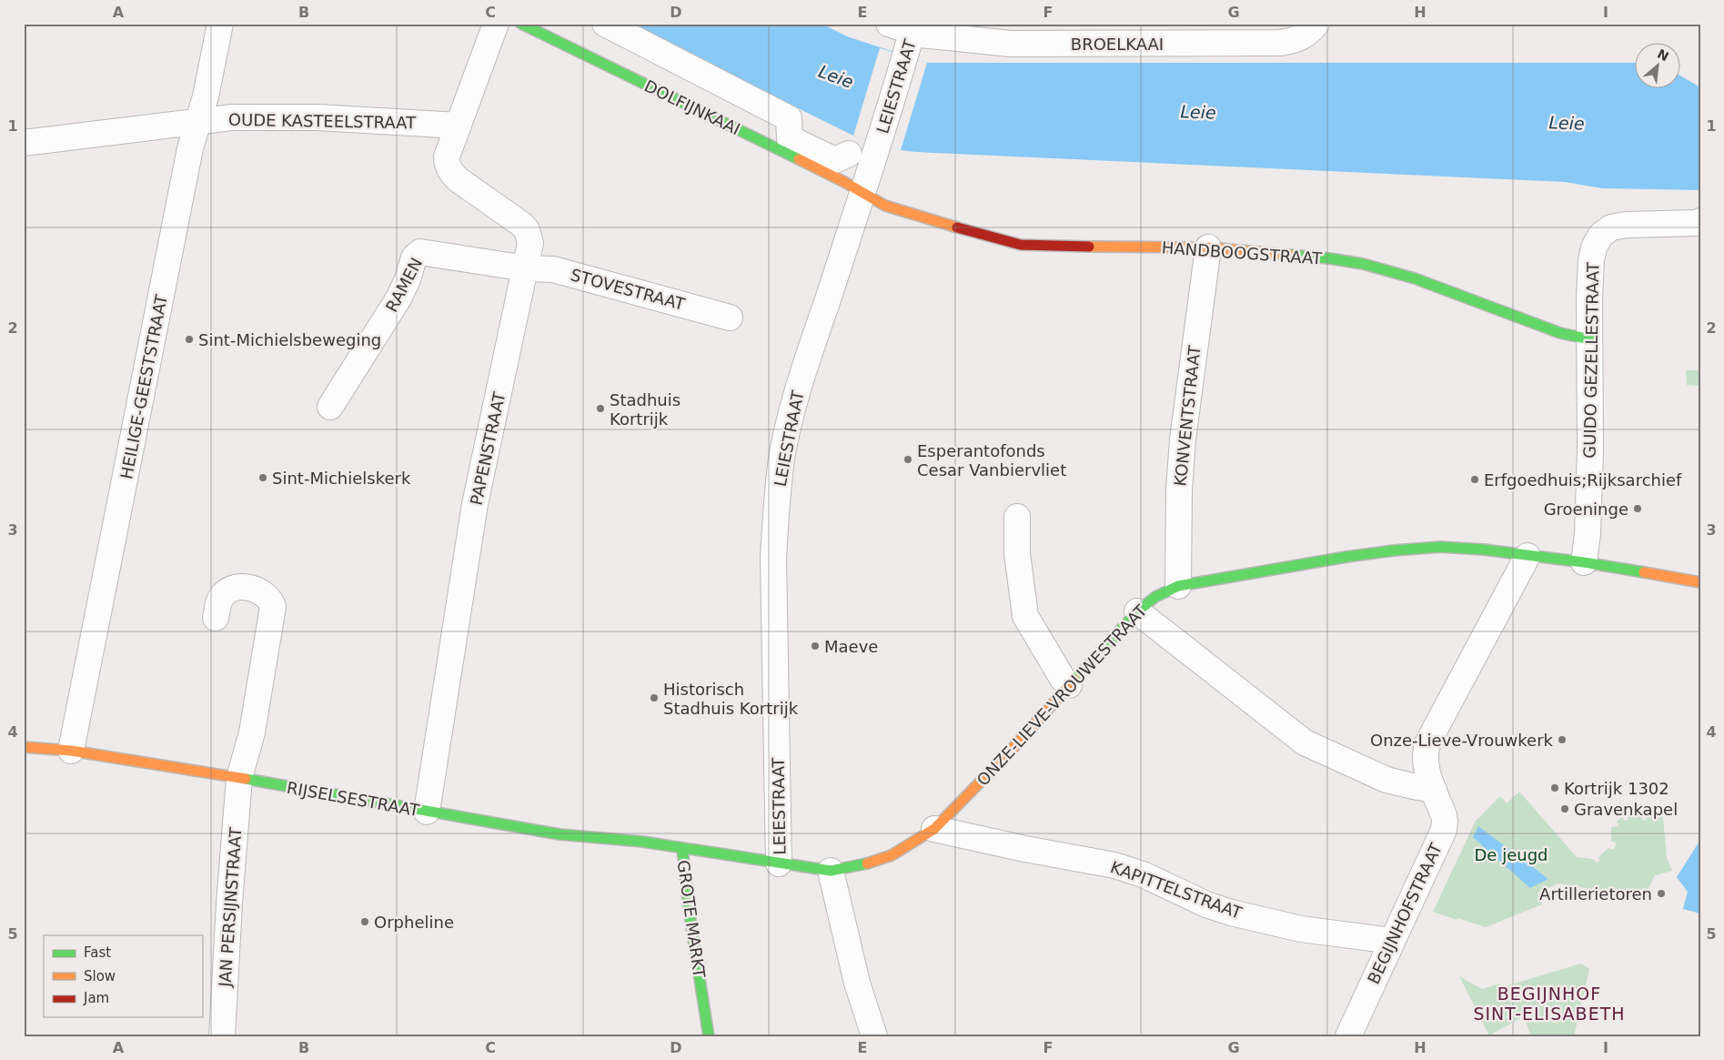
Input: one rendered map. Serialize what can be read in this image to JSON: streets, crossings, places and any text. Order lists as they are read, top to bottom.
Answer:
{
  "streets": {
    "street": [
      "BROELKAAI",
      "LEIESTRAAT",
      "DOLFIJNKAAI",
      "OUDE KASTEELSTRAAT",
      "HANDBOOGSTRAAT",
      "RAMEN",
      "STOVESTRAAT",
      "GUIDO GEZELLESTRAAT",
      "HEILIGE-GEESTSTRAAT",
      "KONVENTSTRAAT",
      "PAPENSTRAAT",
      "ONZE-LIEVE-VROUWESTRAAT",
      "RIJSELSESTRAAT",
      "KAPITTELSTRAAT",
      "JAN PERSIJNSTRAAT",
      "BEGIJNHOFSTRAAT",
      "GROTE MARKT"
    ]
  },
  "crossings": [
    ["BROELKAAI", "LEIESTRAAT"],
    ["LEIESTRAAT", "DOLFIJNKAAI"],
    ["LEIESTRAAT", "HANDBOOGSTRAAT"],
    ["LEIESTRAAT", "GROTE MARKT"],
    ["DOLFIJNKAAI", "HANDBOOGSTRAAT"],
    ["OUDE KASTEELSTRAAT", "HEILIGE-GEESTSTRAAT"],
    ["OUDE KASTEELSTRAAT", "PAPENSTRAAT"],
    ["HANDBOOGSTRAAT", "GUIDO GEZELLESTRAAT"],
    ["HANDBOOGSTRAAT", "KONVENTSTRAAT"],
    ["RAMEN", "STOVESTRAAT"],
    ["RAMEN", "PAPENSTRAAT"],
    ["STOVESTRAAT", "PAPENSTRAAT"],
    ["GUIDO GEZELLESTRAAT", "ONZE-LIEVE-VROUWESTRAAT"],
    ["HEILIGE-GEESTSTRAAT", "RIJSELSESTRAAT"],
    ["KONVENTSTRAAT", "ONZE-LIEVE-VROUWESTRAAT"],
    ["PAPENSTRAAT", "RIJSELSESTRAAT"],
    ["ONZE-LIEVE-VROUWESTRAAT", "KAPITTELSTRAAT"],
    ["ONZE-LIEVE-VROUWESTRAAT", "BEGIJNHOFSTRAAT"],
    ["ONZE-LIEVE-VROUWESTRAAT", "GROTE MARKT"],
    ["RIJSELSESTRAAT", "JAN PERSIJNSTRAAT"],
    ["RIJSELSESTRAAT", "GROTE MARKT"],
    ["KAPITTELSTRAAT", "BEGIJNHOFSTRAAT"]
  ],
  "districts": ["BEGIJNHOF SINT-ELISABETH"],
  "water": ["Leie"],
  "parks": ["De jeugd"],
  "places": [
    "Sint-Michielsbeweging",
    "Stadhuis Kortrijk",
    "Esperantofonds Cesar Vanbiervliet",
    "Sint-Michielskerk",
    "Erfgoedhuis;Rijksarchief",
    "Groeninge",
    "Maeve",
    "Historisch Stadhuis Kortrijk",
    "Onze-Lieve-Vrouwkerk",
    "Kortrijk 1302",
    "Gravenkapel",
    "Artillerietoren",
    "Orpheline"
  ],
  "legend": ["Fast", "Slow", "Jam"],
  "north": "top right",
  "grid": {
    "columns": [
      "A",
      "B",
      "C",
      "D",
      "E",
      "F",
      "G",
      "H",
      "I"
    ],
    "rows": [
      "1",
      "2",
      "3",
      "4",
      "5"
    ]
  }
}
